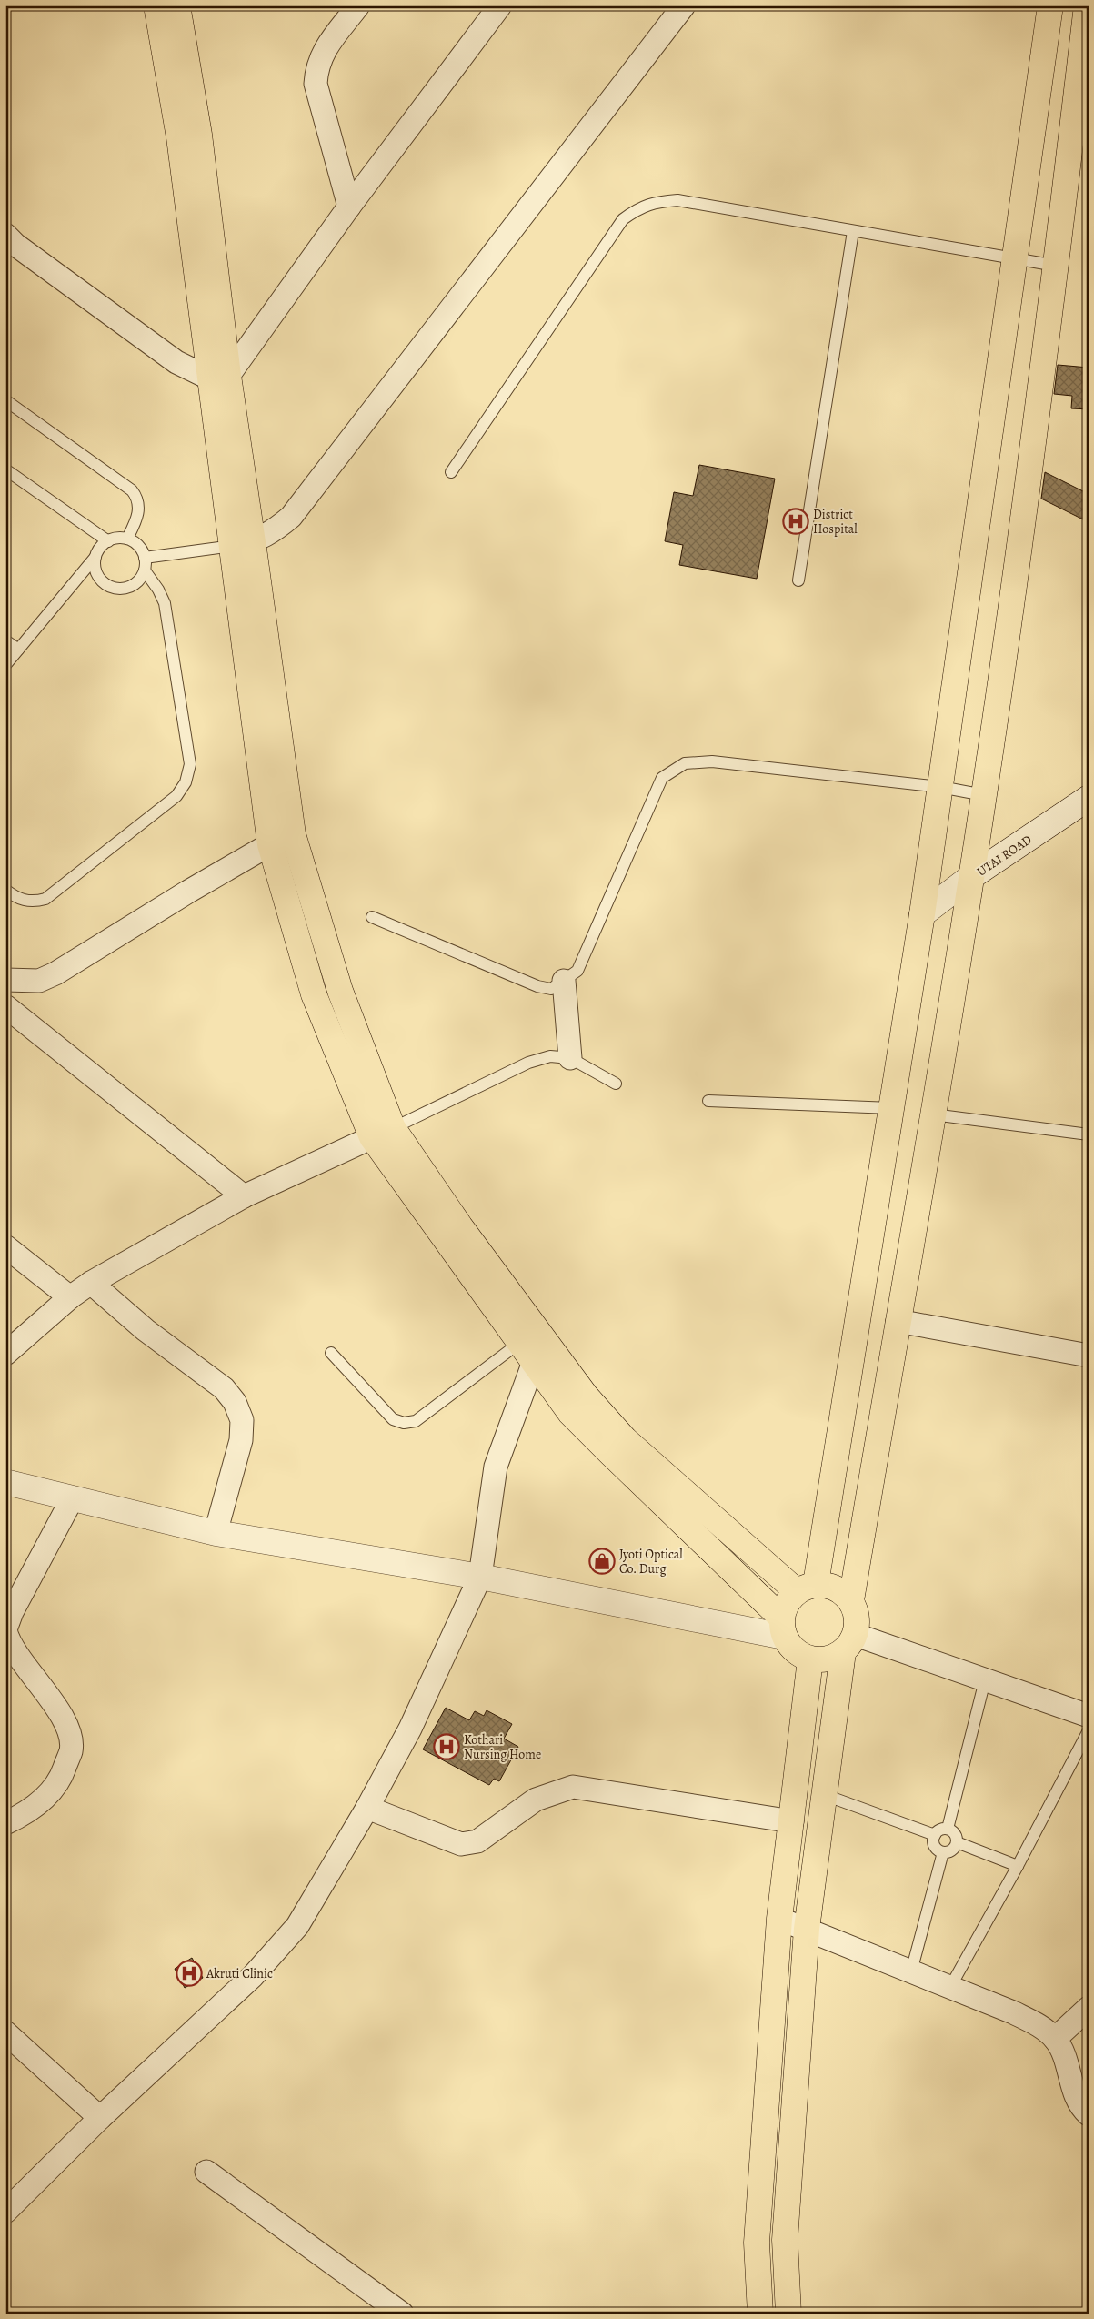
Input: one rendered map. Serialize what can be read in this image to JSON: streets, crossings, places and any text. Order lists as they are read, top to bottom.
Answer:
{
  "streets": {
    "street": ["UTAI ROAD"]
  },
  "places": {
    "hospital": ["District Hospital", "Kothari Nursing Home", "Akruti Clinic"],
    "shop": ["Jyoti Optical Co. Durg"]
  }
}
